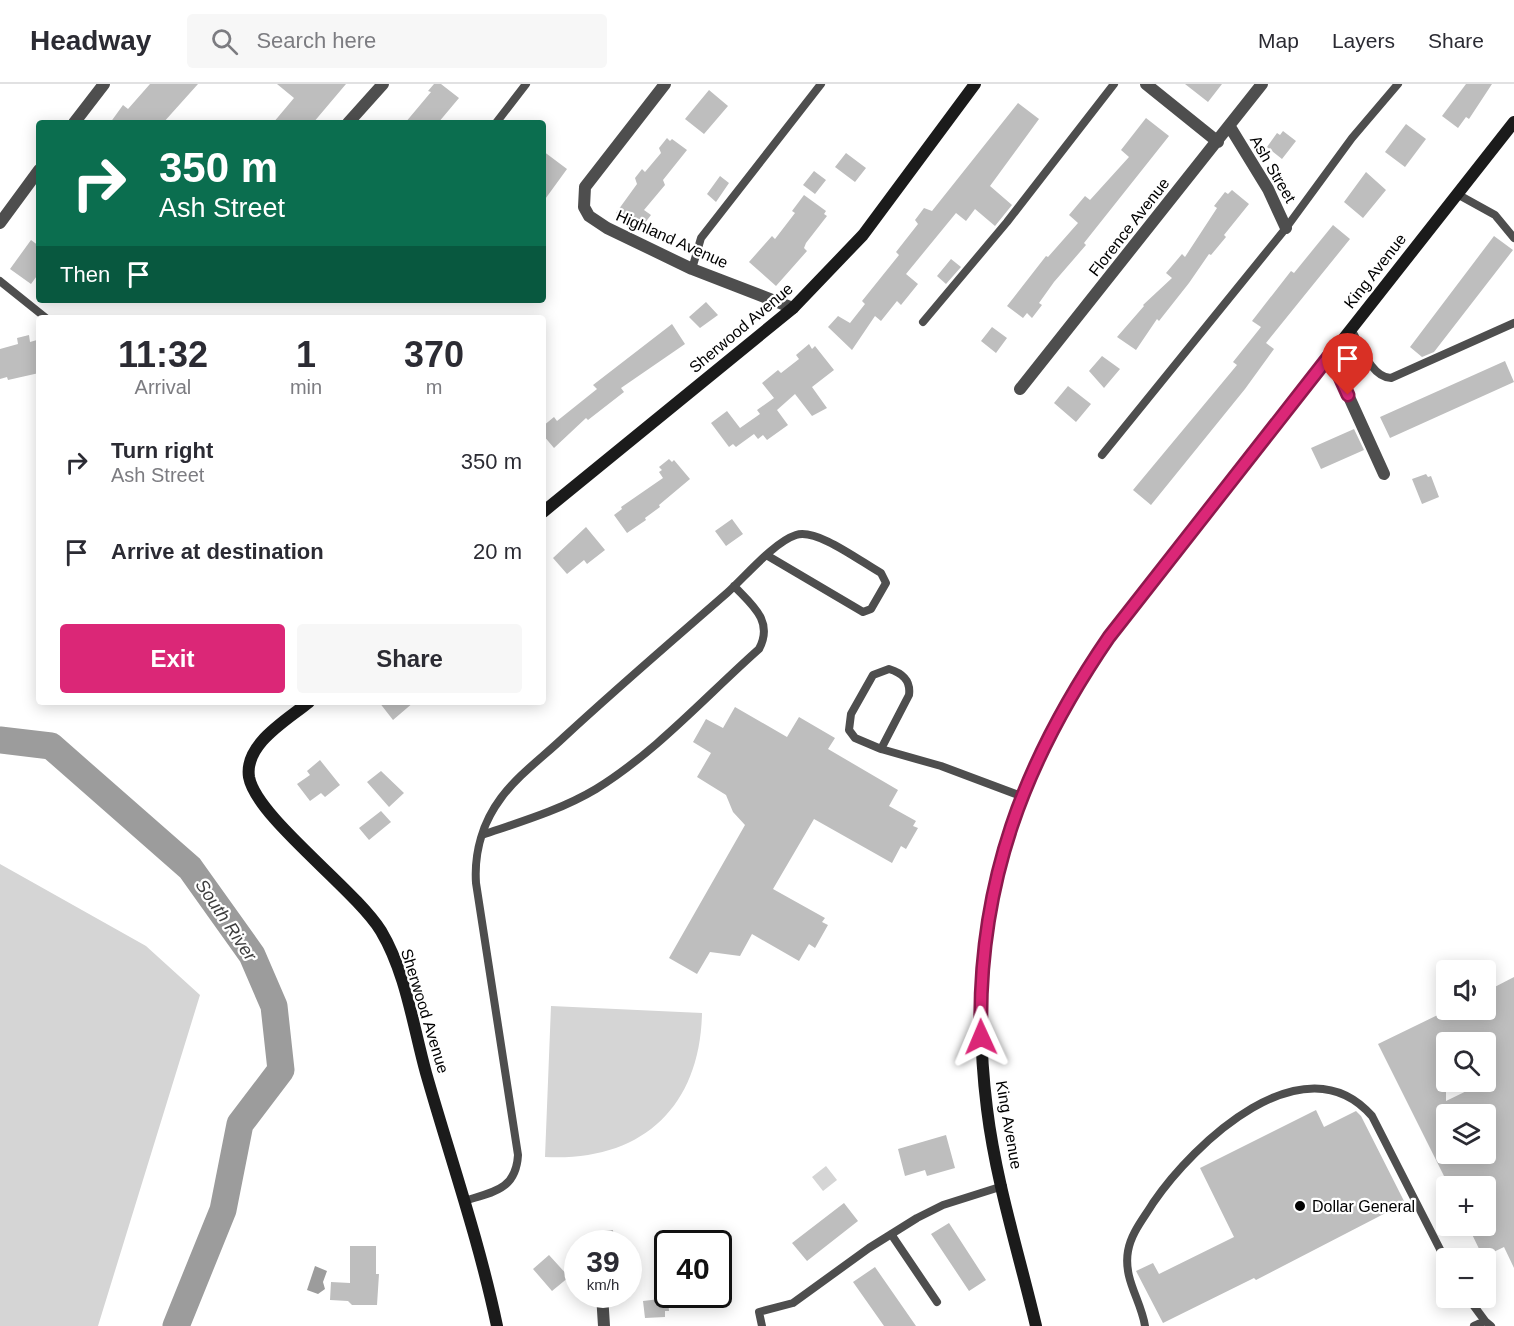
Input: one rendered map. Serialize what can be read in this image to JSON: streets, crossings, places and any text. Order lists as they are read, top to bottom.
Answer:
{
  "streets": {
    "street": [
      "Ash Street",
      "Florence Avenue",
      "Highland Avenue",
      "King Avenue",
      "Sherwood Avenue"
    ]
  },
  "crossings": [
    ["Ash Street", "Florence Avenue"],
    ["Highland Avenue", "Sherwood Avenue"]
  ],
  "water": ["South River"],
  "places": ["Dollar General"],
  "page": {
    "header": "Headway",
    "search": "Search here",
    "nav": ["Map", "Layers", "Share"],
    "turn": ["350 m", "Ash Street"],
    "then": "Then",
    "eta": [
      "11:32",
      "Arrival",
      "1",
      "min",
      "370",
      "m"
    ],
    "list": [
      {
        "name": "Turn right",
        "note": "Ash Street",
        "value": "350 m"
      },
      {
        "name": "Arrive at destination",
        "value": "20 m"
      }
    ],
    "buttons": ["Exit", "Share"],
    "map_buttons": ["+", "−"],
    "speed": "39 km/h",
    "limit": "40"
  }
}
